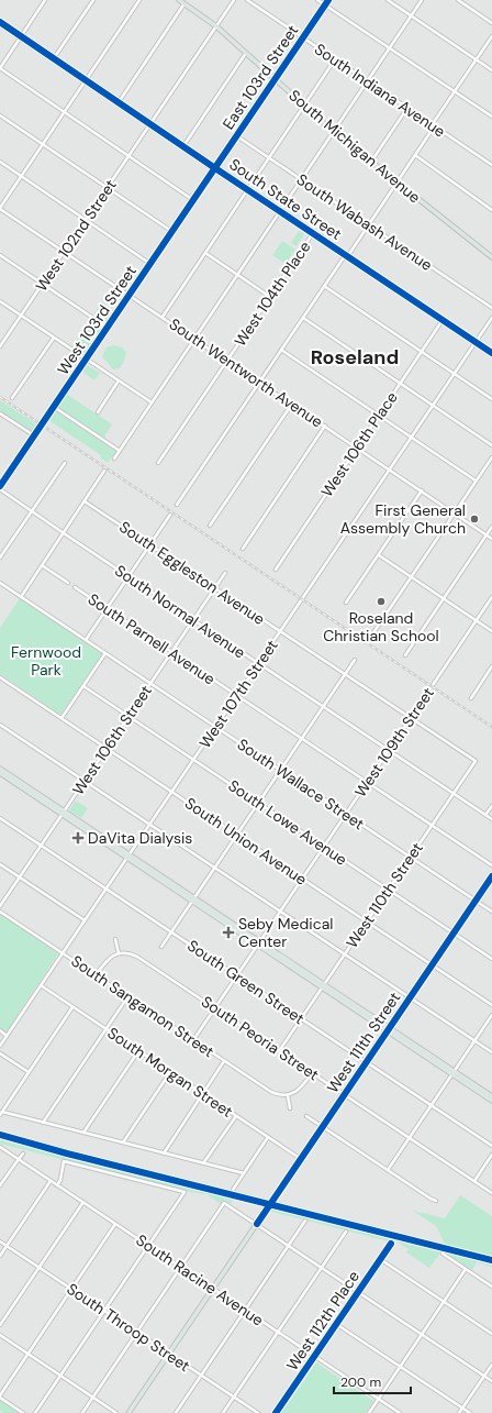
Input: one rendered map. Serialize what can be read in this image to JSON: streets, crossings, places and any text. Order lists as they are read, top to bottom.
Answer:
{
  "streets": {
    "main road": [
      "East 103rd Street",
      "South Michigan Avenue",
      "West 103rd Street",
      "West 111th Street"
    ],
    "street": [
      "South Indiana Avenue",
      "South State Street",
      "South Wabash Avenue",
      "West 102nd Street",
      "West 104th Place",
      "South Wentworth Avenue",
      "West 106th Place",
      "South Eggleston Avenue",
      "South Normal Avenue",
      "South Parnell Avenue",
      "West 107th Street",
      "West 106th Street",
      "West 109th Street",
      "South Wallace Street",
      "South Lowe Avenue",
      "South Union Avenue",
      "West 110th Street",
      "South Green Street",
      "South Sangamon Street",
      "South Peoria Street",
      "South Morgan Street",
      "South Racine Avenue",
      "West 112th Place",
      "South Throop Street"
    ]
  },
  "crossings": [
    ["East 103rd Street", "South Indiana Avenue"],
    ["East 103rd Street", "South Michigan Avenue"],
    ["East 103rd Street", "South State Street"],
    ["East 103rd Street", "South Wabash Avenue"],
    ["East 103rd Street", "West 103rd Street"],
    ["South Michigan Avenue", "West 102nd Street"],
    ["South State Street", "West 102nd Street"],
    ["South State Street", "West 104th Place"],
    ["South State Street", "West 103rd Street"],
    ["South State Street", "West 106th Place"],
    ["South State Street", "West 107th Street"],
    ["West 102nd Street", "South Wentworth Avenue"],
    ["West 104th Place", "South Wentworth Avenue"],
    ["West 103rd Street", "South Wentworth Avenue"],
    ["West 103rd Street", "South Normal Avenue"],
    ["South Wentworth Avenue", "West 106th Place"],
    ["South Wentworth Avenue", "West 107th Street"],
    ["South Eggleston Avenue", "West 107th Street"],
    ["South Eggleston Avenue", "West 106th Street"],
    ["South Eggleston Avenue", "West 109th Street"],
    ["South Eggleston Avenue", "West 110th Street"],
    ["South Normal Avenue", "West 107th Street"],
    ["South Normal Avenue", "West 106th Street"],
    ["South Normal Avenue", "West 109th Street"],
    ["South Normal Avenue", "West 110th Street"],
    ["South Parnell Avenue", "West 107th Street"],
    ["South Parnell Avenue", "West 106th Street"],
    ["South Parnell Avenue", "West 109th Street"],
    ["South Parnell Avenue", "West 110th Street"],
    ["West 107th Street", "South Wallace Street"],
    ["West 107th Street", "South Lowe Avenue"],
    ["West 107th Street", "South Union Avenue"],
    ["West 107th Street", "South Green Street"],
    ["West 107th Street", "South Sangamon Street"],
    ["West 107th Street", "South Morgan Street"],
    ["West 106th Street", "South Wallace Street"],
    ["West 106th Street", "South Lowe Avenue"],
    ["West 106th Street", "South Union Avenue"],
    ["West 106th Street", "South Green Street"],
    ["West 109th Street", "South Wallace Street"],
    ["West 109th Street", "South Lowe Avenue"],
    ["West 109th Street", "South Union Avenue"],
    ["West 109th Street", "South Green Street"],
    ["West 109th Street", "South Sangamon Street"],
    ["West 109th Street", "South Peoria Street"],
    ["South Wallace Street", "West 110th Street"],
    ["South Wallace Street", "West 111th Street"],
    ["South Lowe Avenue", "West 110th Street"],
    ["South Lowe Avenue", "West 111th Street"],
    ["South Union Avenue", "West 110th Street"],
    ["South Union Avenue", "West 111th Street"],
    ["West 110th Street", "South Green Street"],
    ["West 110th Street", "South Peoria Street"],
    ["South Green Street", "West 111th Street"],
    ["South Peoria Street", "West 111th Street"],
    ["West 111th Street", "South Morgan Street"],
    ["West 111th Street", "South Racine Avenue"],
    ["West 111th Street", "South Throop Street"],
    ["South Racine Avenue", "West 112th Place"]
  ],
  "districts": ["Roseland"],
  "parks": ["Fernwood Park"],
  "places": {
    "other": ["First General Assembly Church", "Roseland Christian School"],
    "health": ["DaVita Dialysis", "Seby Medical Center"]
  },
  "scale_bar": "200 m"
}
